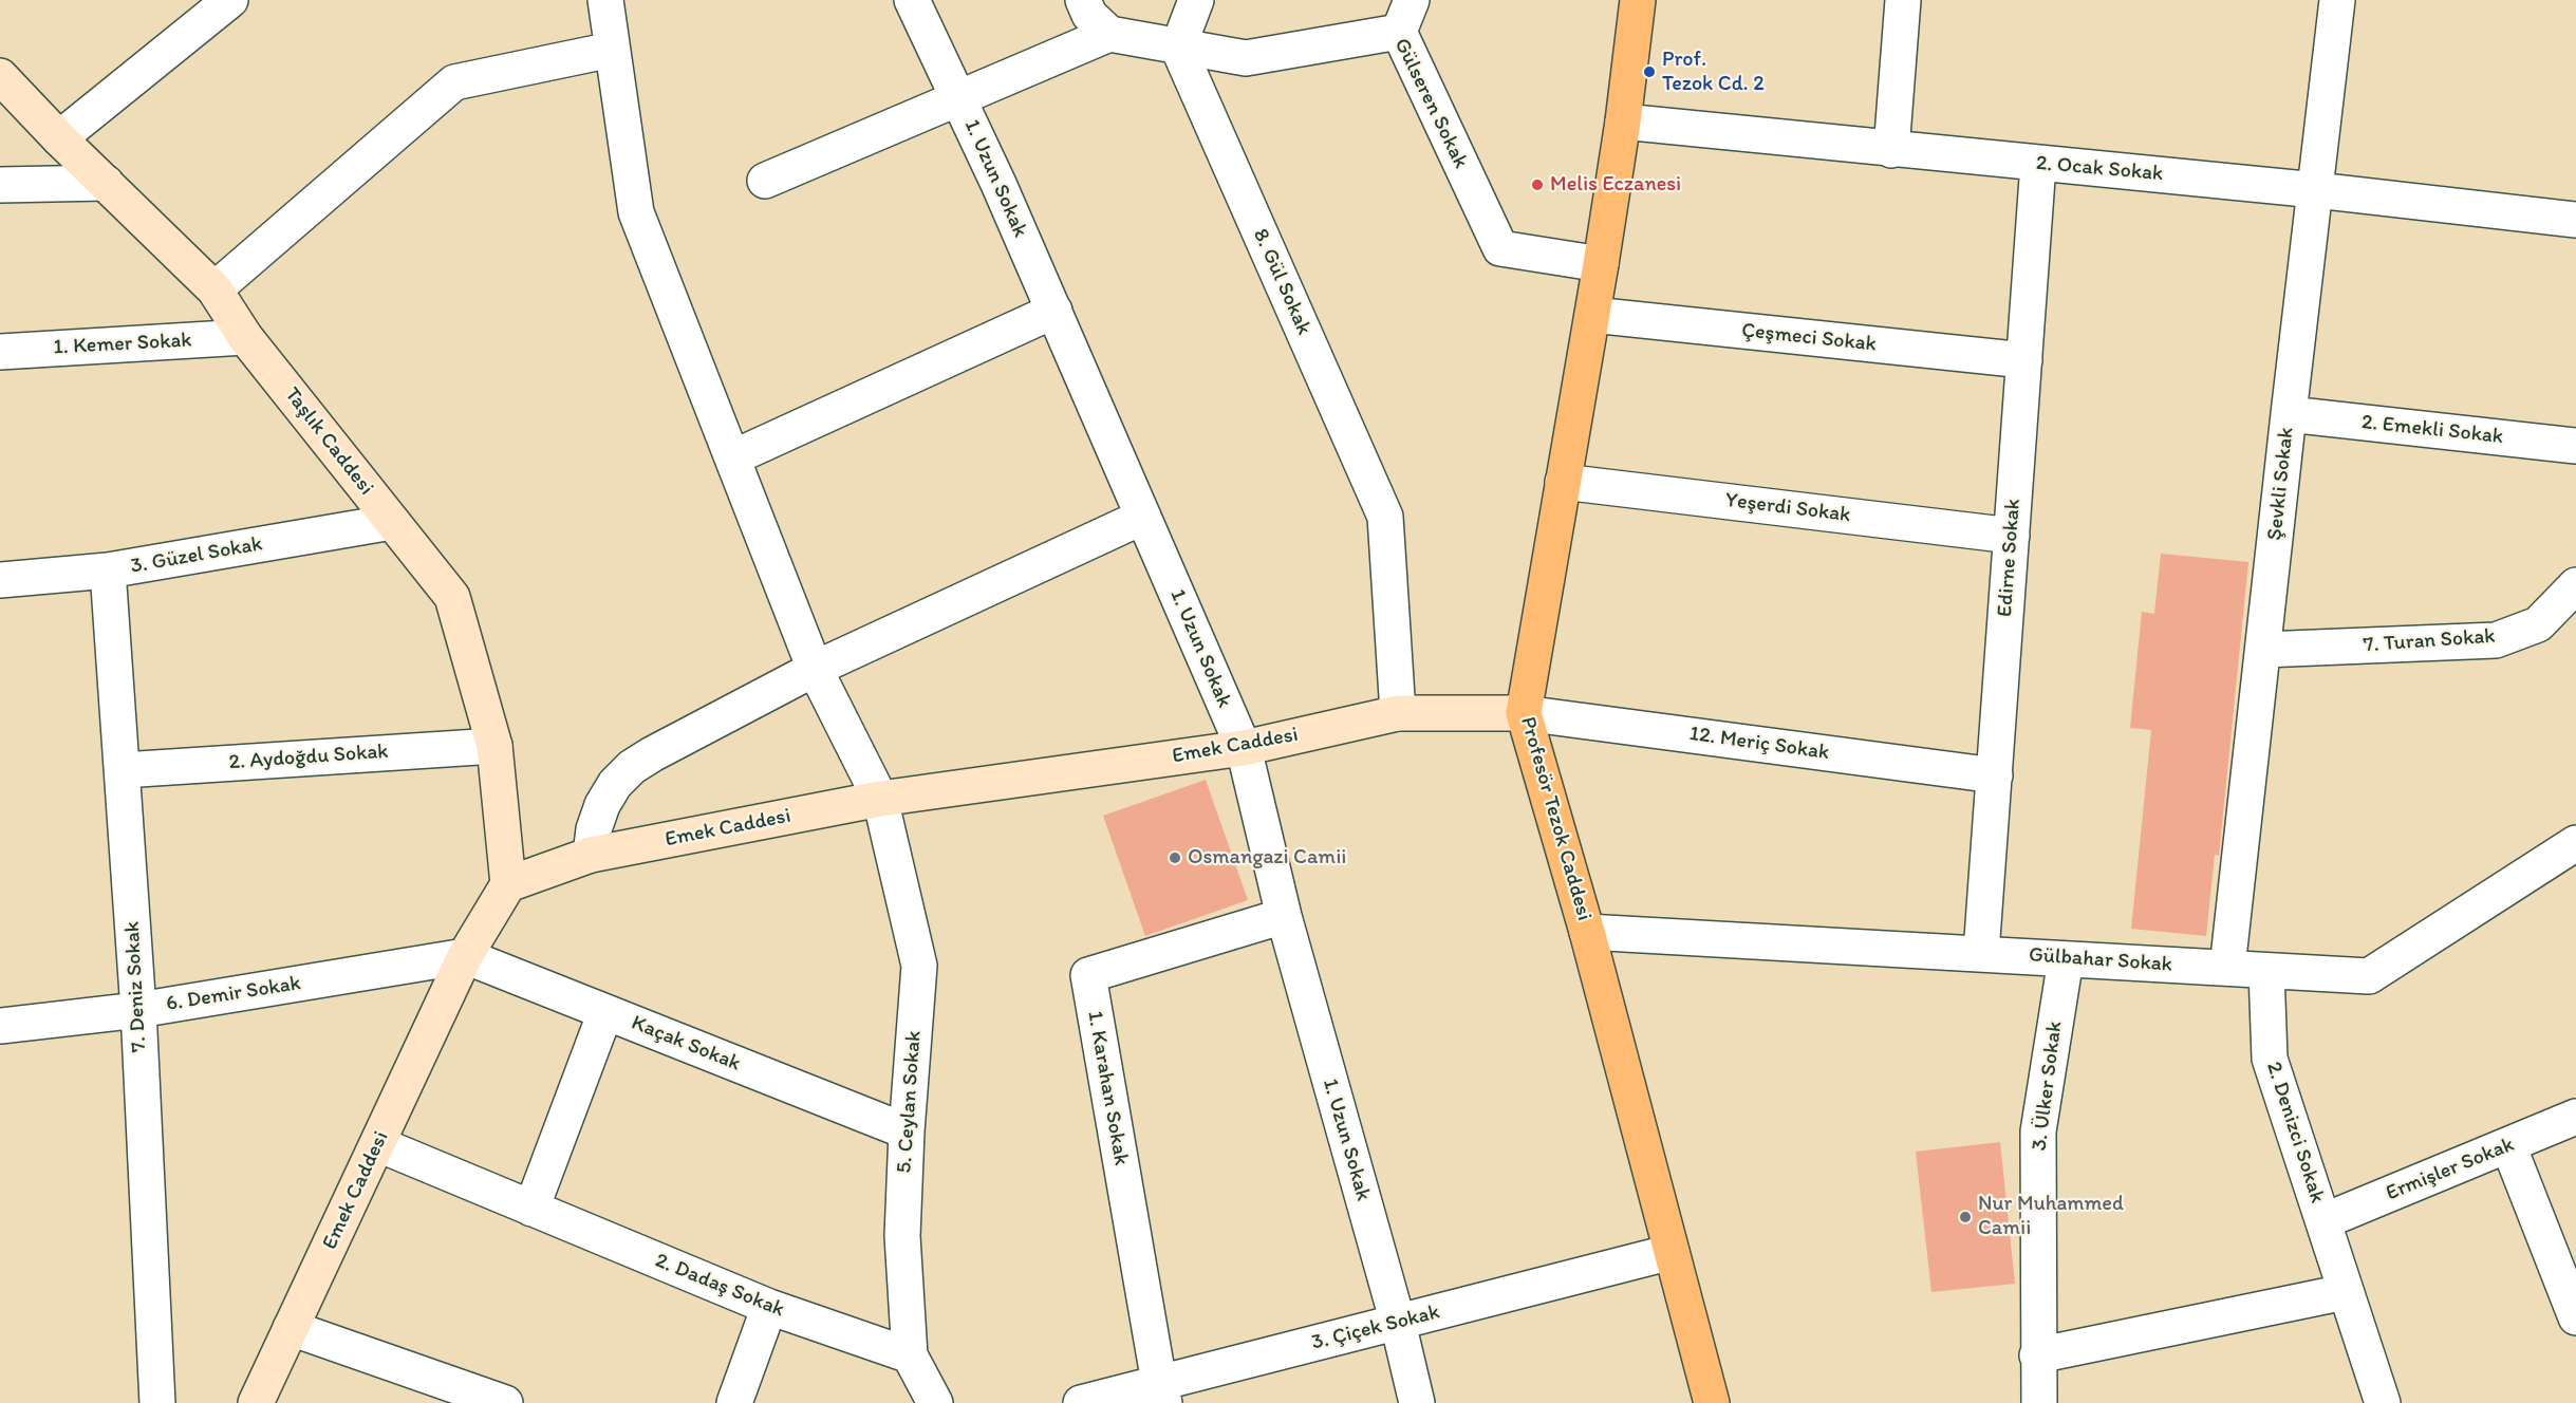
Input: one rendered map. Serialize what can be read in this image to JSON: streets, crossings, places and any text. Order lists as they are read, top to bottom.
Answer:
{
  "streets": {
    "main road": ["Profesör Tezok Caddesi"],
    "street": [
      "Gülseren Sokak",
      "2. Ocak Sokak",
      "1. Uzun Sokak",
      "8. Gül Sokak",
      "Çeşmeci Sokak",
      "1. Kemer Sokak",
      "2. Emekli Sokak",
      "Taşlık Caddesi",
      "Şevkli Sokak",
      "Yeşerdi Sokak",
      "3. Güzel Sokak",
      "Edirne Sokak",
      "7. Turan Sokak",
      "12. Meriç Sokak",
      "Emek Caddesi",
      "2. Aydoğdu Sokak",
      "Gülbahar Sokak",
      "7. Deniz Sokak",
      "6. Demir Sokak",
      "Kaçak Sokak",
      "3. Ülker Sokak",
      "1. Karahan Sokak",
      "5. Ceylan Sokak",
      "2. Denizci Sokak",
      "Ermişler Sokak",
      "2. Dadaş Sokak",
      "3. Çiçek Sokak"
    ]
  },
  "crossings": [
    ["Gülseren Sokak", "8. Gül Sokak"],
    ["Gülseren Sokak", "Profesör Tezok Caddesi"],
    ["2. Ocak Sokak", "Şevkli Sokak"],
    ["2. Ocak Sokak", "Edirne Sokak"],
    ["2. Ocak Sokak", "Profesör Tezok Caddesi"],
    ["1. Uzun Sokak", "Emek Caddesi"],
    ["1. Uzun Sokak", "1. Karahan Sokak"],
    ["1. Uzun Sokak", "3. Çiçek Sokak"],
    ["8. Gül Sokak", "Emek Caddesi"],
    ["Çeşmeci Sokak", "Edirne Sokak"],
    ["Çeşmeci Sokak", "Profesör Tezok Caddesi"],
    ["1. Kemer Sokak", "Taşlık Caddesi"],
    ["2. Emekli Sokak", "Şevkli Sokak"],
    ["Taşlık Caddesi", "3. Güzel Sokak"],
    ["Taşlık Caddesi", "Emek Caddesi"],
    ["Taşlık Caddesi", "2. Aydoğdu Sokak"],
    ["Şevkli Sokak", "7. Turan Sokak"],
    ["Şevkli Sokak", "Gülbahar Sokak"],
    ["Yeşerdi Sokak", "Edirne Sokak"],
    ["Yeşerdi Sokak", "Profesör Tezok Caddesi"],
    ["3. Güzel Sokak", "7. Deniz Sokak"],
    ["Edirne Sokak", "12. Meriç Sokak"],
    ["Edirne Sokak", "Gülbahar Sokak"],
    ["12. Meriç Sokak", "Emek Caddesi"],
    ["12. Meriç Sokak", "Profesör Tezok Caddesi"],
    ["Emek Caddesi", "Profesör Tezok Caddesi"],
    ["Emek Caddesi", "6. Demir Sokak"],
    ["Emek Caddesi", "Kaçak Sokak"],
    ["Emek Caddesi", "5. Ceylan Sokak"],
    ["Emek Caddesi", "2. Dadaş Sokak"],
    ["2. Aydoğdu Sokak", "7. Deniz Sokak"],
    ["Profesör Tezok Caddesi", "Gülbahar Sokak"],
    ["Profesör Tezok Caddesi", "3. Çiçek Sokak"],
    ["Gülbahar Sokak", "3. Ülker Sokak"],
    ["Gülbahar Sokak", "2. Denizci Sokak"],
    ["7. Deniz Sokak", "6. Demir Sokak"],
    ["6. Demir Sokak", "Kaçak Sokak"],
    ["Kaçak Sokak", "5. Ceylan Sokak"],
    ["1. Karahan Sokak", "3. Çiçek Sokak"],
    ["5. Ceylan Sokak", "2. Dadaş Sokak"],
    ["2. Denizci Sokak", "Ermişler Sokak"]
  ],
  "places": [
    "Prof. Tezok Cd. 2",
    "Melis Eczanesi",
    "Osmangazi Camii",
    "Nur Muhammed Camii"
  ]
}
